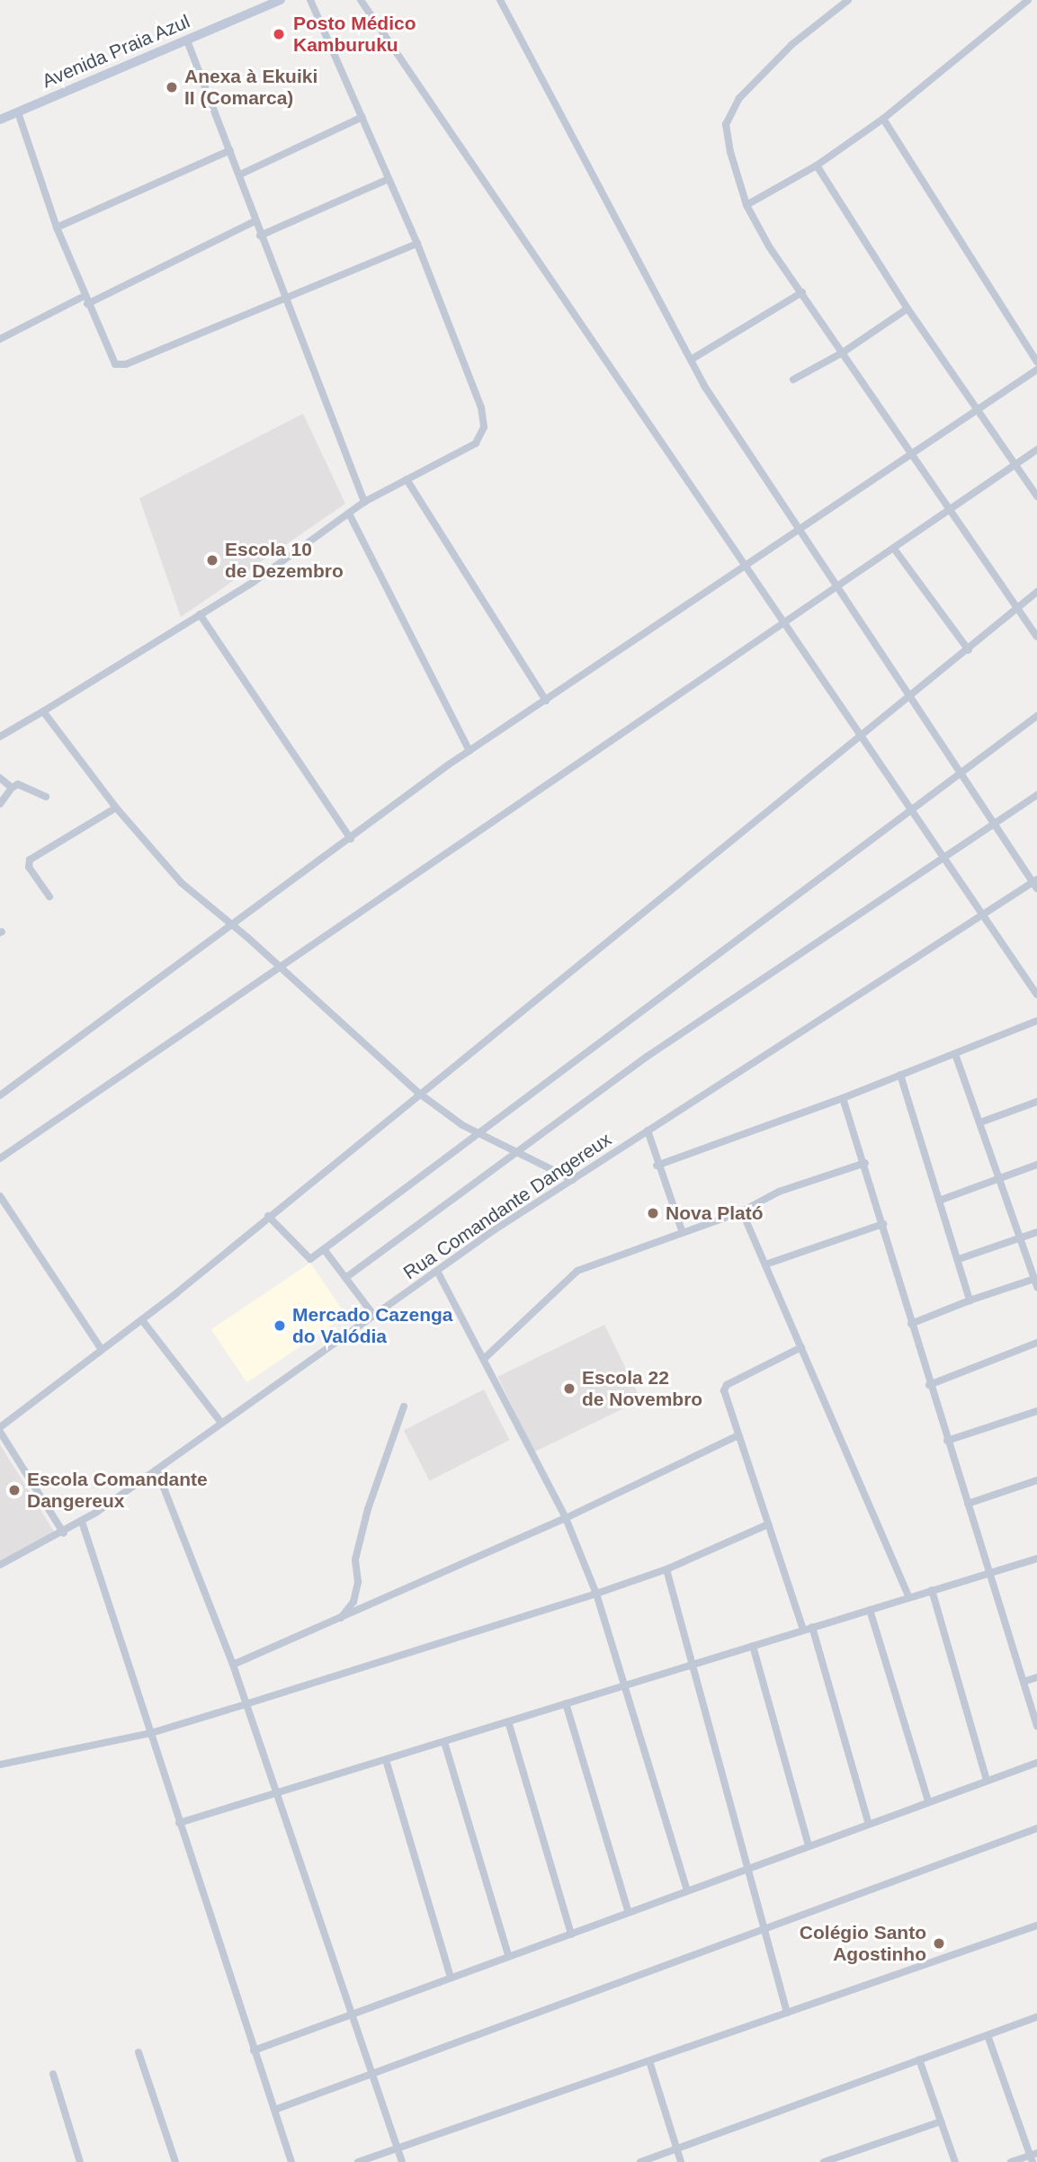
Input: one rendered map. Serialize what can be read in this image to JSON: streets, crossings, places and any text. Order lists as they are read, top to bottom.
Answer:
{
  "streets": {
    "main road": ["Avenida Praia Azul"],
    "street": ["Rua Comandante Dangereux"]
  },
  "places": [
    "Posto Médico Kamburuku",
    "Anexa à Ekuiki II (Comarca)",
    "Escola 10 de Dezembro",
    "Nova Plató",
    "Mercado Cazenga do Valódia",
    "Escola 22 de Novembro",
    "Escola Comandante Dangereux",
    "Colégio Santo Agostinho"
  ]
}
